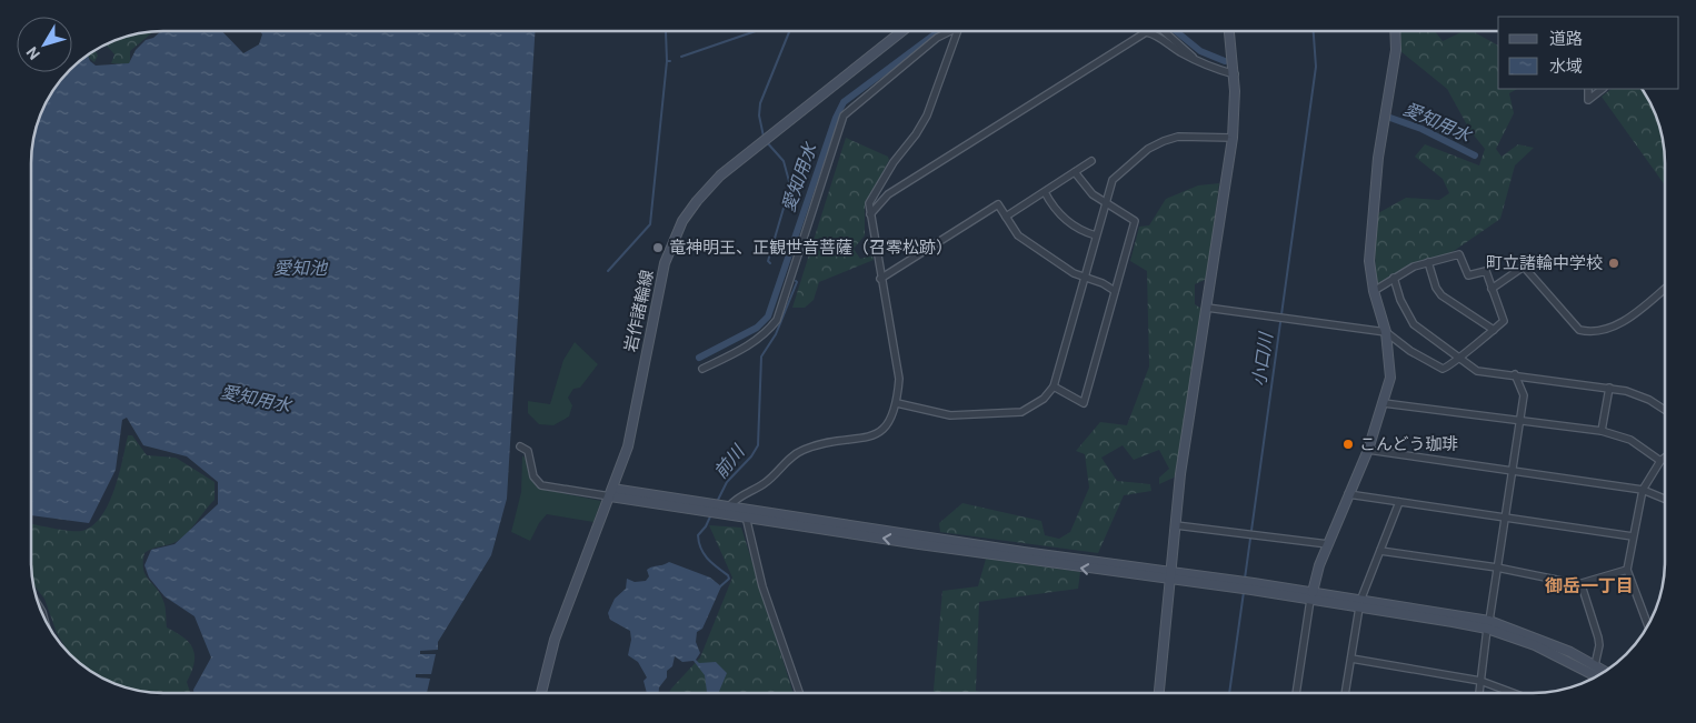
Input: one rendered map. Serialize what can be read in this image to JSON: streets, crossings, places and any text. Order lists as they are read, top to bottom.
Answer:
{
  "streets": {
    "street": ["岩作諸輪線"]
  },
  "districts": ["御岳一丁目"],
  "water": [
    "愛知用水",
    "愛知池",
    "小口川",
    "前川"
  ],
  "places": ["竜神明王、正観世音菩薩（召零松跡）", "町立諸輪中学校", "こんどう珈琲"],
  "legend": ["道路", "水域"],
  "north": "bottom left"
}
